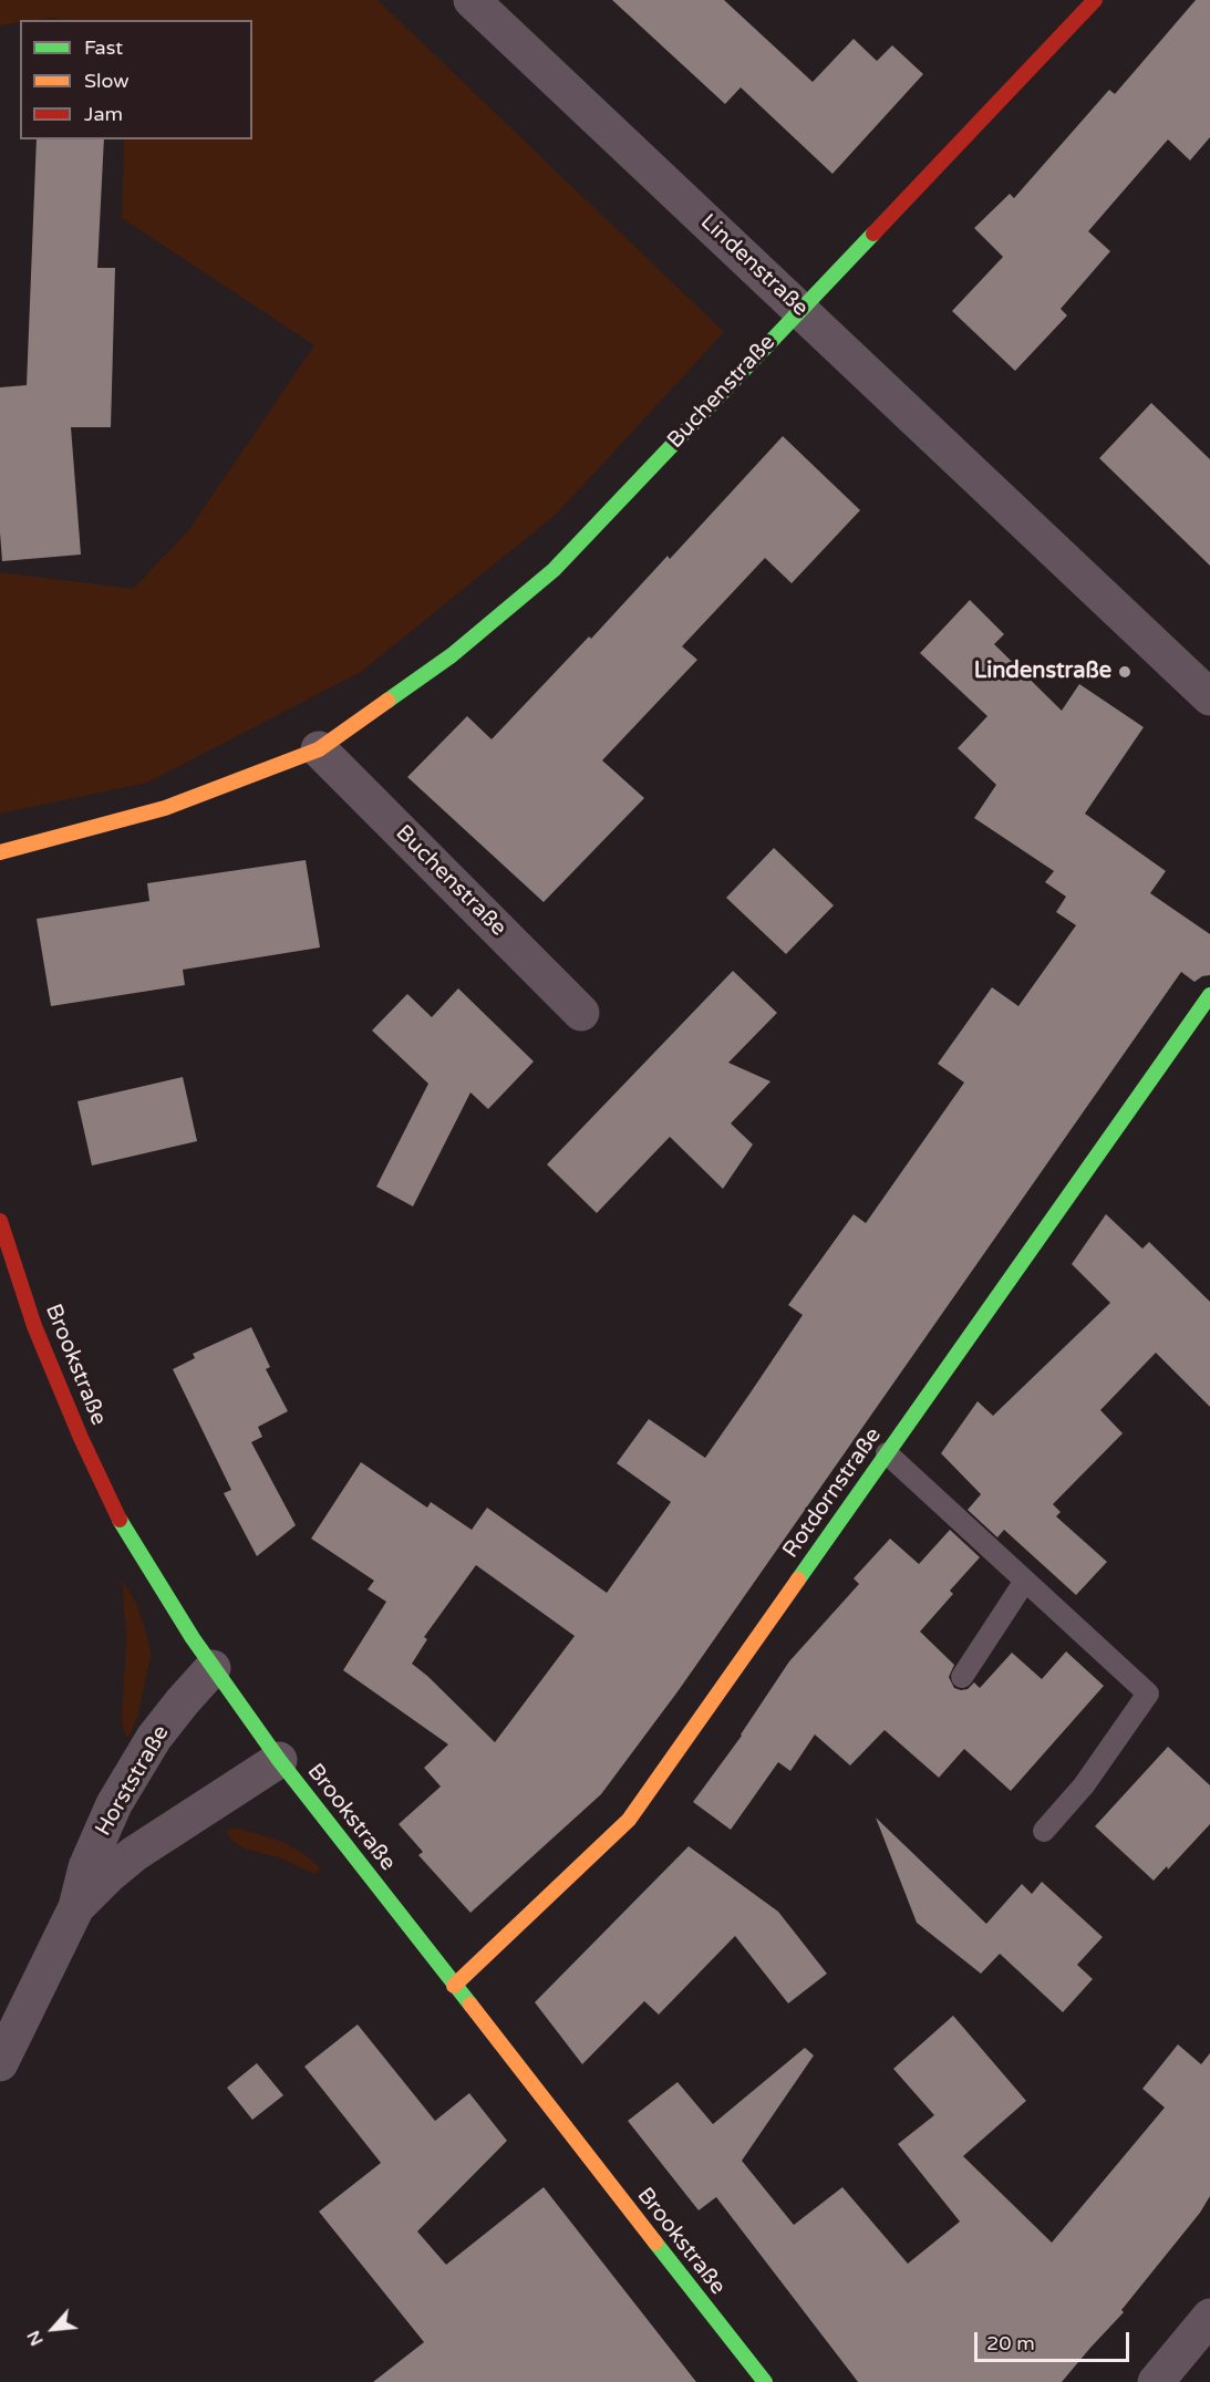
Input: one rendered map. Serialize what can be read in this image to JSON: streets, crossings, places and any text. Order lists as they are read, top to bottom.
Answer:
{
  "streets": {
    "street": [
      "Lindenstraße",
      "Buchenstraße",
      "Brookstraße",
      "Rotdornstraße",
      "Horststraße"
    ]
  },
  "crossings": [
    ["Lindenstraße", "Buchenstraße"],
    ["Brookstraße", "Rotdornstraße"],
    ["Brookstraße", "Horststraße"]
  ],
  "places": ["Lindenstraße"],
  "legend": ["Fast", "Slow", "Jam"],
  "scale_bar": "20 m",
  "north": "bottom left"
}
